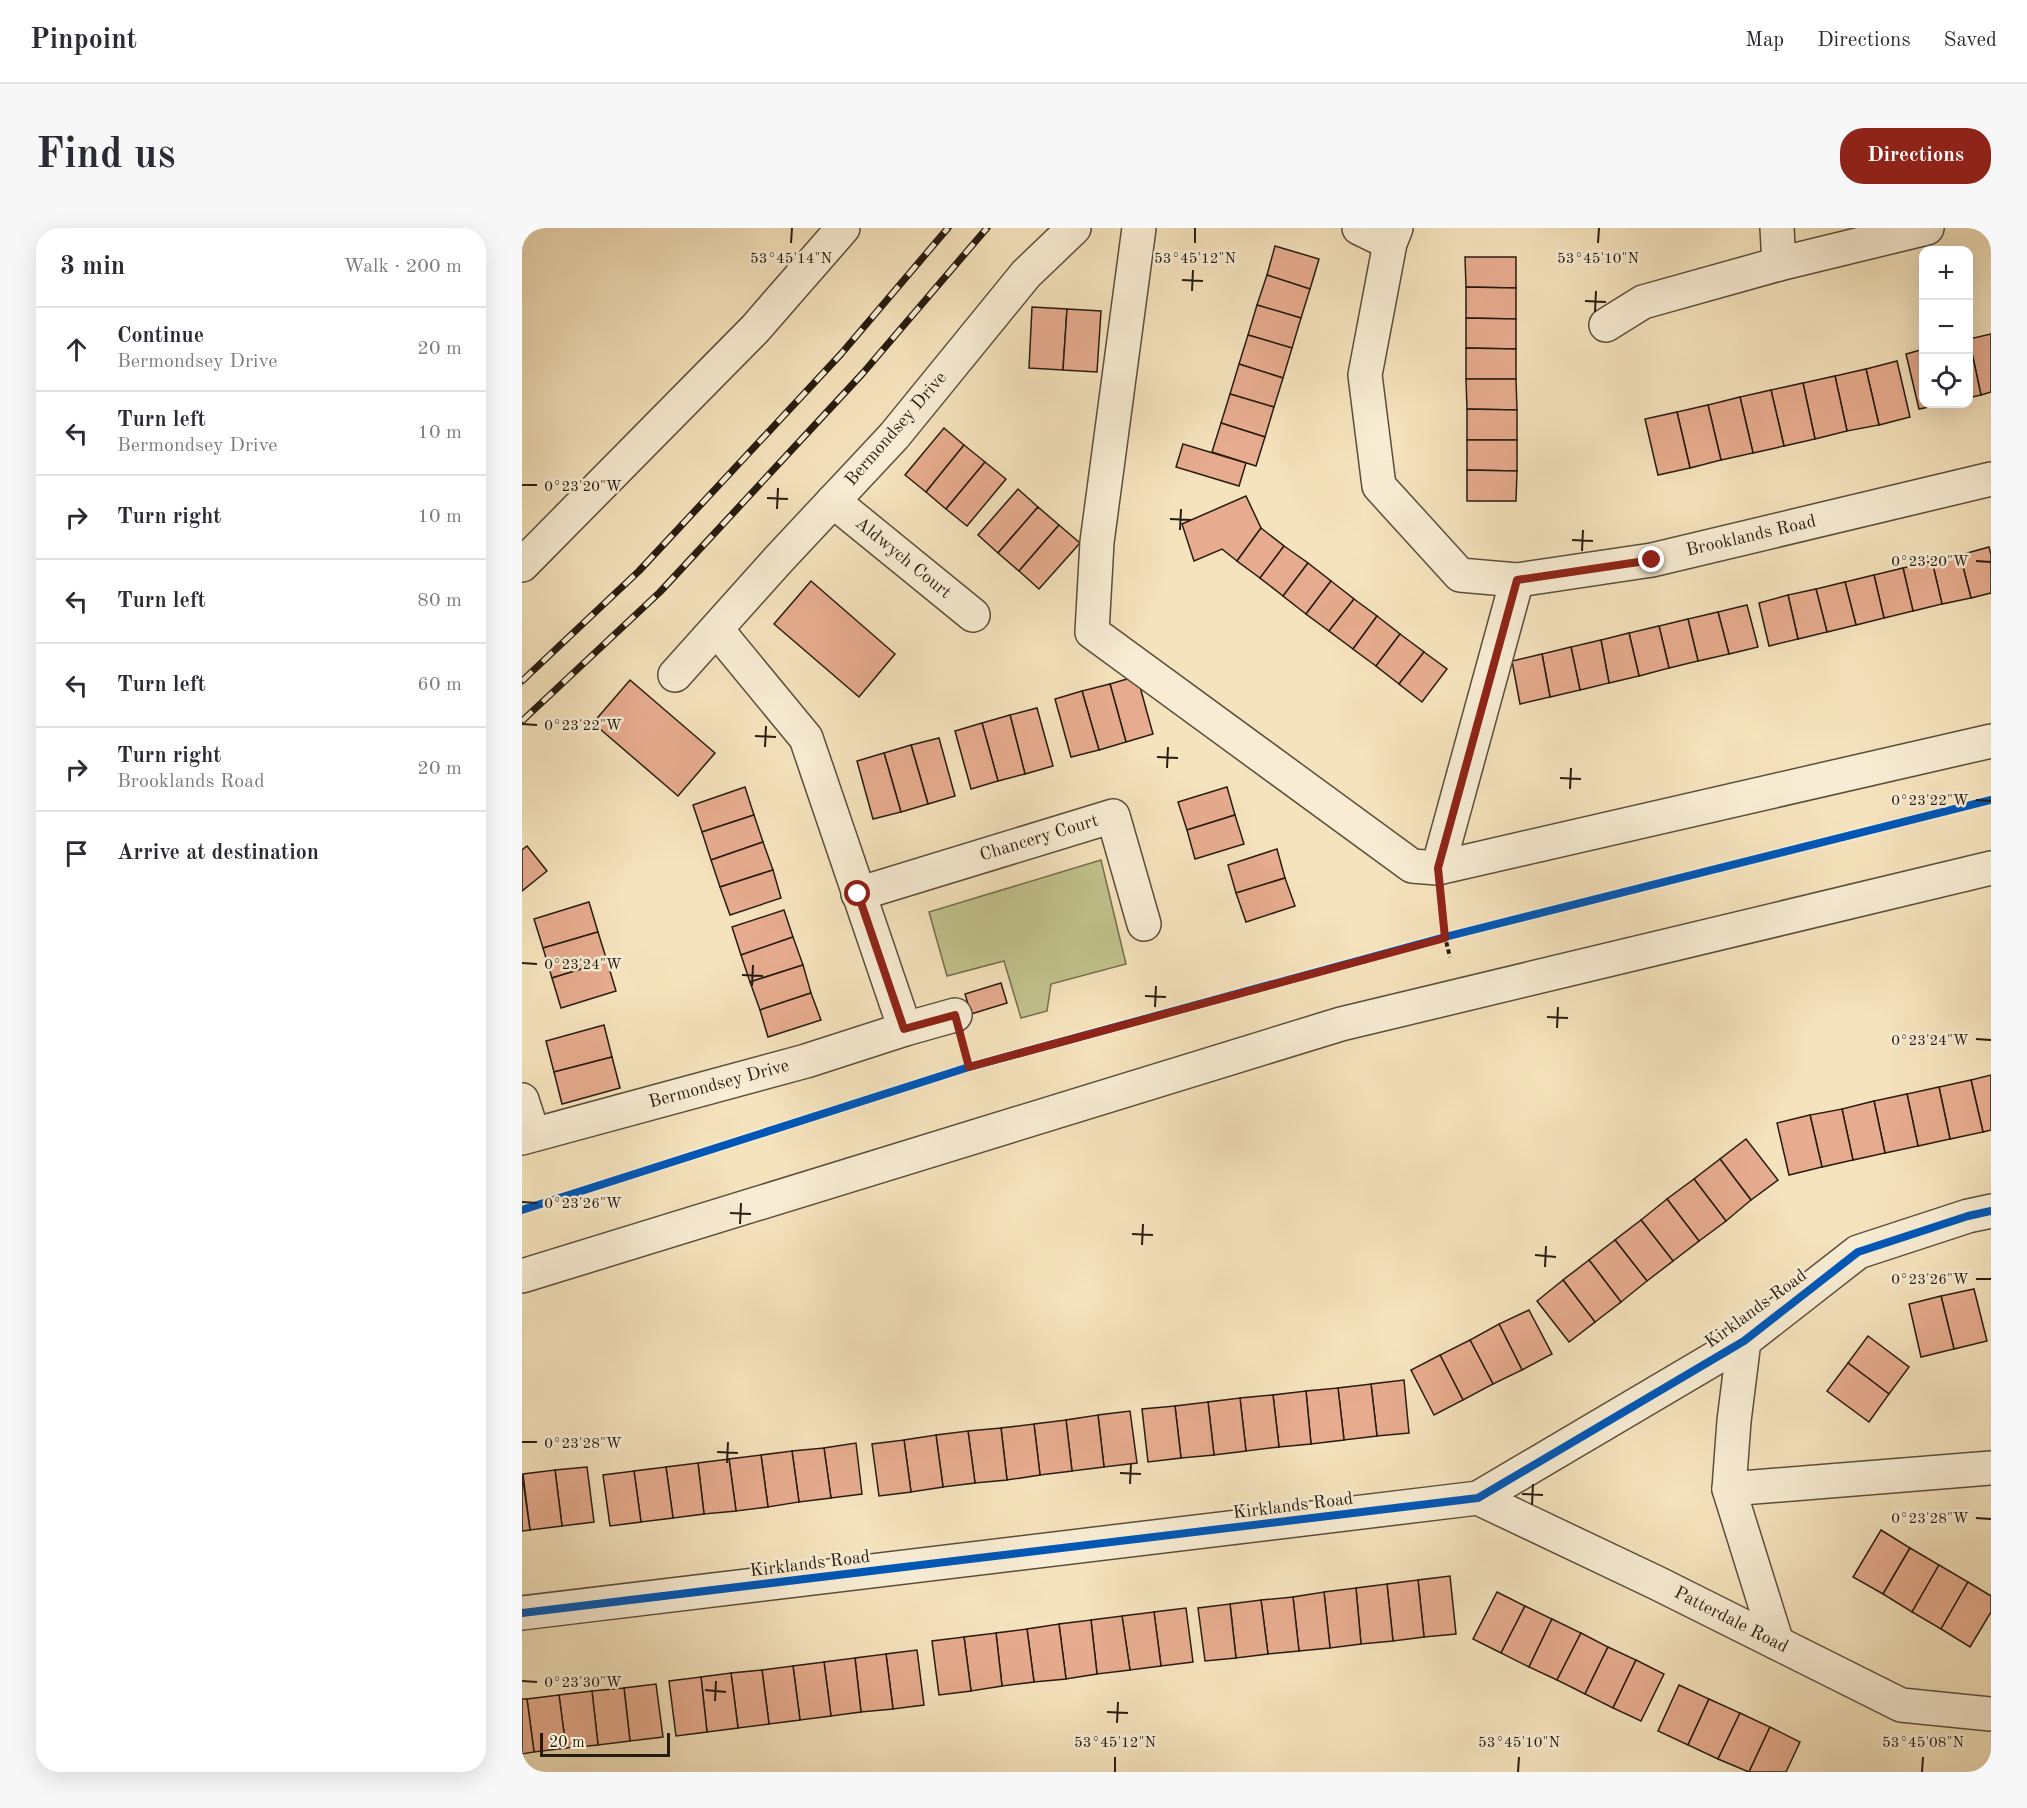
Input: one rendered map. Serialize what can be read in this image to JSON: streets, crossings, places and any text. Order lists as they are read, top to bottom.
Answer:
{
  "streets": {
    "street": [
      "Bermondsey Drive",
      "Brooklands Road",
      "Aldwych Court",
      "Chancery Court",
      "Kirklands Road",
      "Patterdale Road"
    ]
  },
  "crossings": [
    ["Bermondsey Drive", "Aldwych Court"],
    ["Kirklands Road", "Patterdale Road"]
  ],
  "scale_bar": "20 m",
  "page": {
    "header": "Pinpoint",
    "nav": ["Map", "Directions", "Saved"],
    "buttons": "Directions",
    "title": "Find us",
    "heading": ["3 min", "Walk · 200 m"],
    "map_buttons": ["+", "−"],
    "list": [
      ["Continue", "Bermondsey Drive", "20 m"],
      ["Turn left", "Bermondsey Drive", "10 m"],
      ["Turn right", "10 m"],
      ["Turn left", "80 m"],
      ["Turn left", "60 m"],
      ["Turn right", "Brooklands Road", "20 m"],
      "Arrive at destination"
    ],
    "scale": "20 m"
  },
  "coordinates": [
    "53°45'14\"N",
    "53°45'12\"N",
    "53°45'10\"N",
    "0°23'20\"W",
    "0°23'22\"W",
    "0°23'24\"W",
    "0°23'26\"W",
    "0°23'28\"W",
    "0°23'30\"W",
    "53°45'08\"N"
  ]
}
